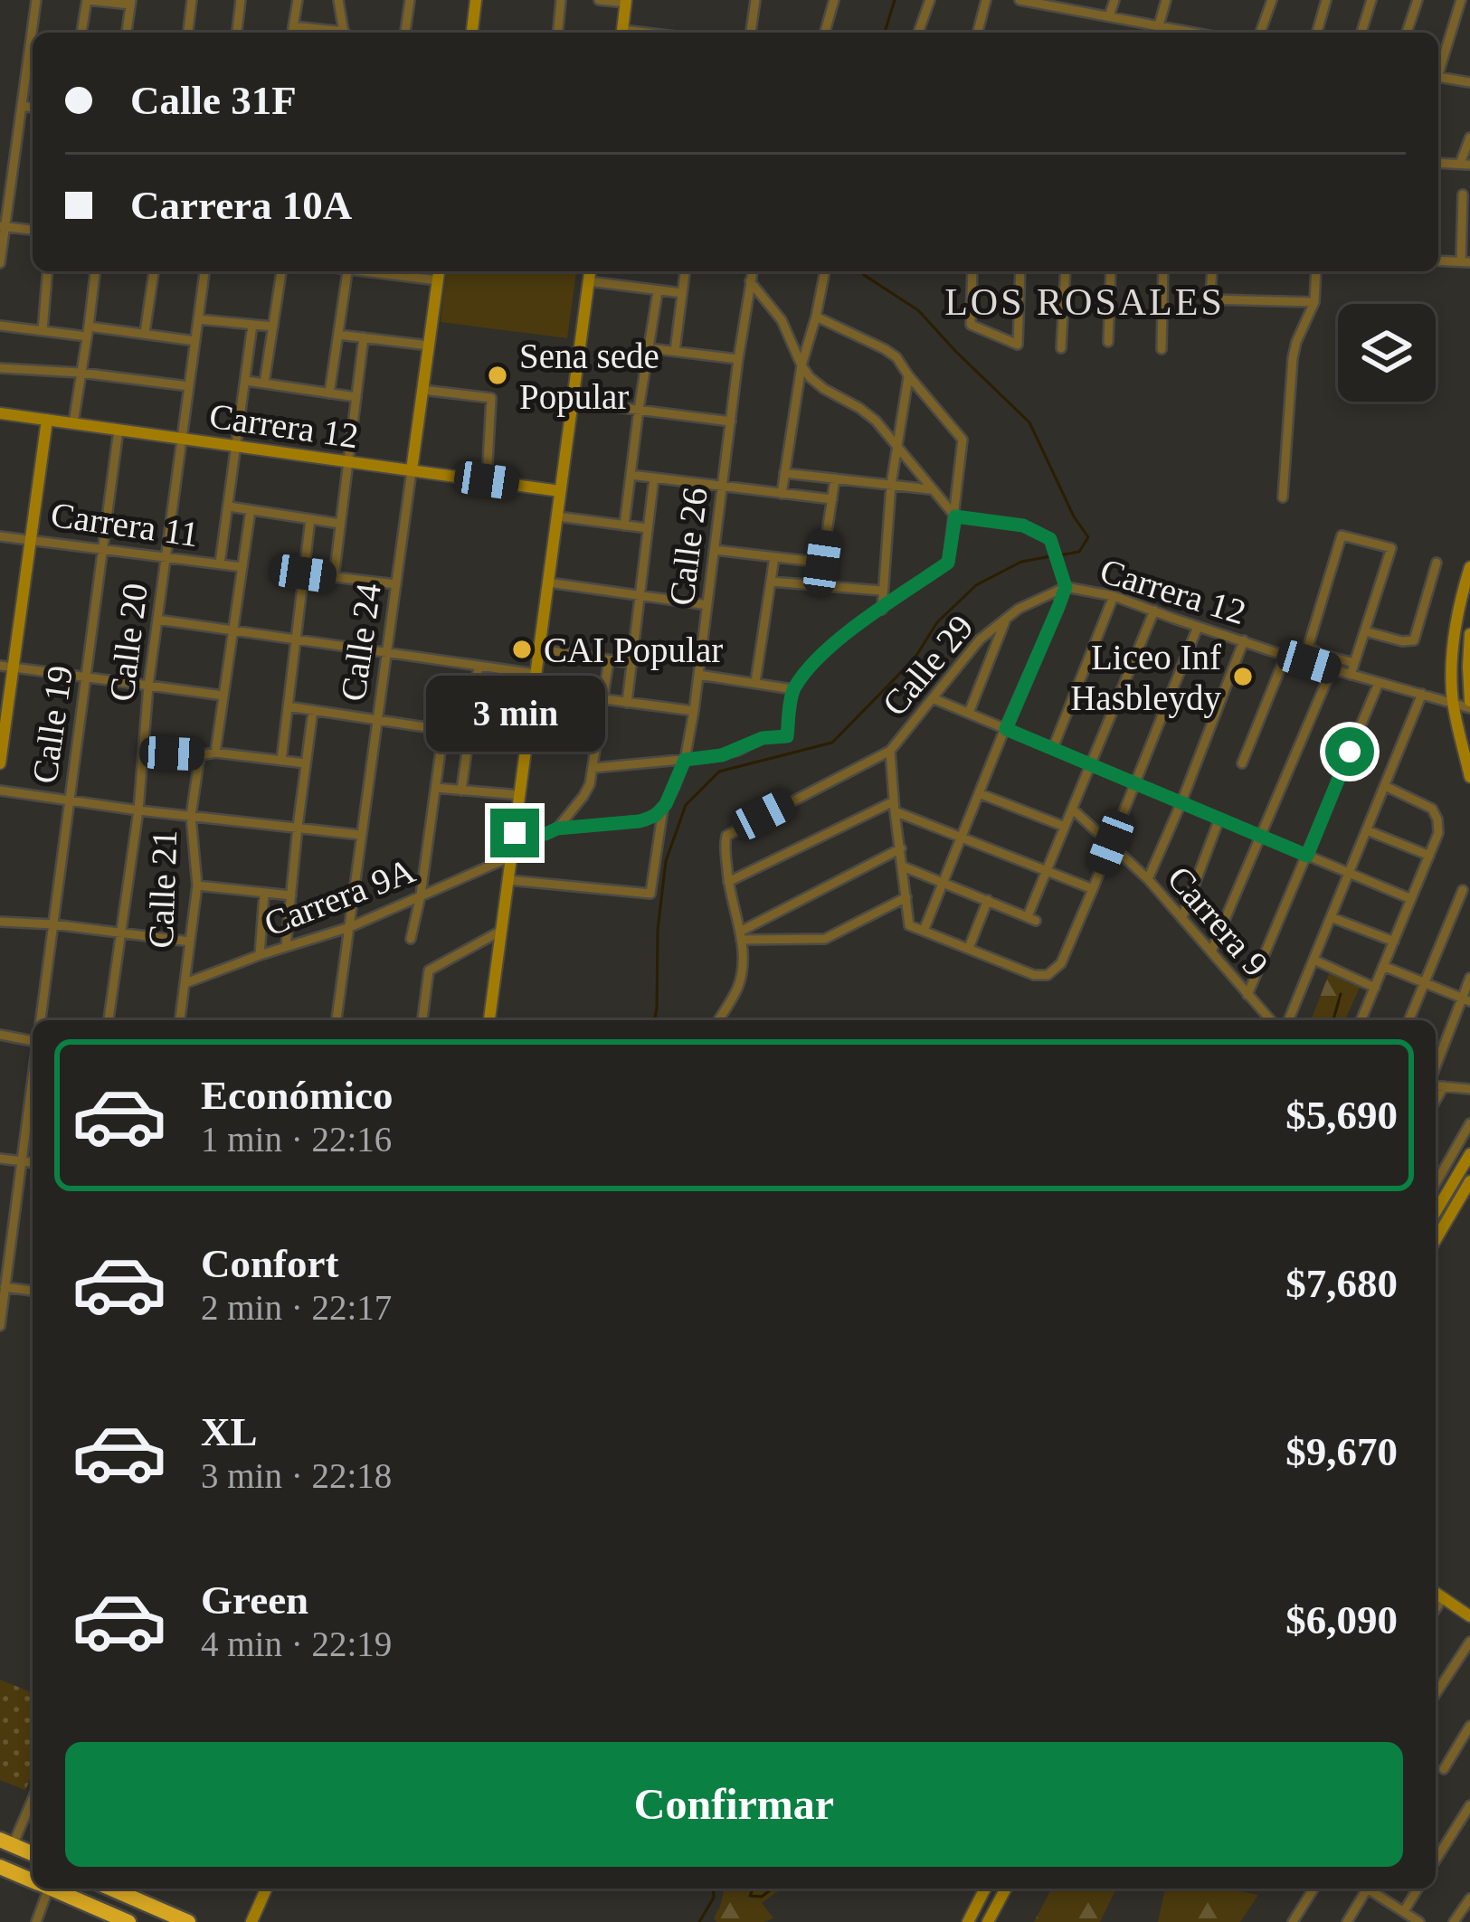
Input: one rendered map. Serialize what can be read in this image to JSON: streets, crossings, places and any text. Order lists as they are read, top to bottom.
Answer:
{
  "streets": {
    "street": [
      "Carrera 12",
      "Carrera 11",
      "Calle 26",
      "Calle 20",
      "Calle 24",
      "Calle 29",
      "Calle 19",
      "Calle 21",
      "Carrera 9A",
      "Carrera 9"
    ]
  },
  "crossings": [
    ["Carrera 12", "Calle 20"],
    ["Carrera 12", "Calle 24"],
    ["Carrera 12", "Calle 29"],
    ["Carrera 12", "Calle 19"],
    ["Carrera 11", "Calle 20"],
    ["Carrera 11", "Calle 19"],
    ["Calle 24", "Carrera 9A"],
    ["Calle 21", "Carrera 9A"]
  ],
  "districts": ["LOS ROSALES"],
  "places": ["Sena sede Popular", "CAI Popular", "Liceo Inf Hasbleydy"],
  "page": {
    "banner": ["Calle 31F", "Carrera 10A"],
    "bubble": "3 min",
    "list": [
      {
        "name": "Económico",
        "note": "1 min · 22:16",
        "value": "$5,690"
      },
      {
        "name": "Confort",
        "note": "2 min · 22:17",
        "value": "$7,680"
      },
      {
        "name": "XL",
        "note": "3 min · 22:18",
        "value": "$9,670"
      },
      {
        "name": "Green",
        "note": "4 min · 22:19",
        "value": "$6,090"
      }
    ],
    "buttons": "Confirmar"
  }
}
